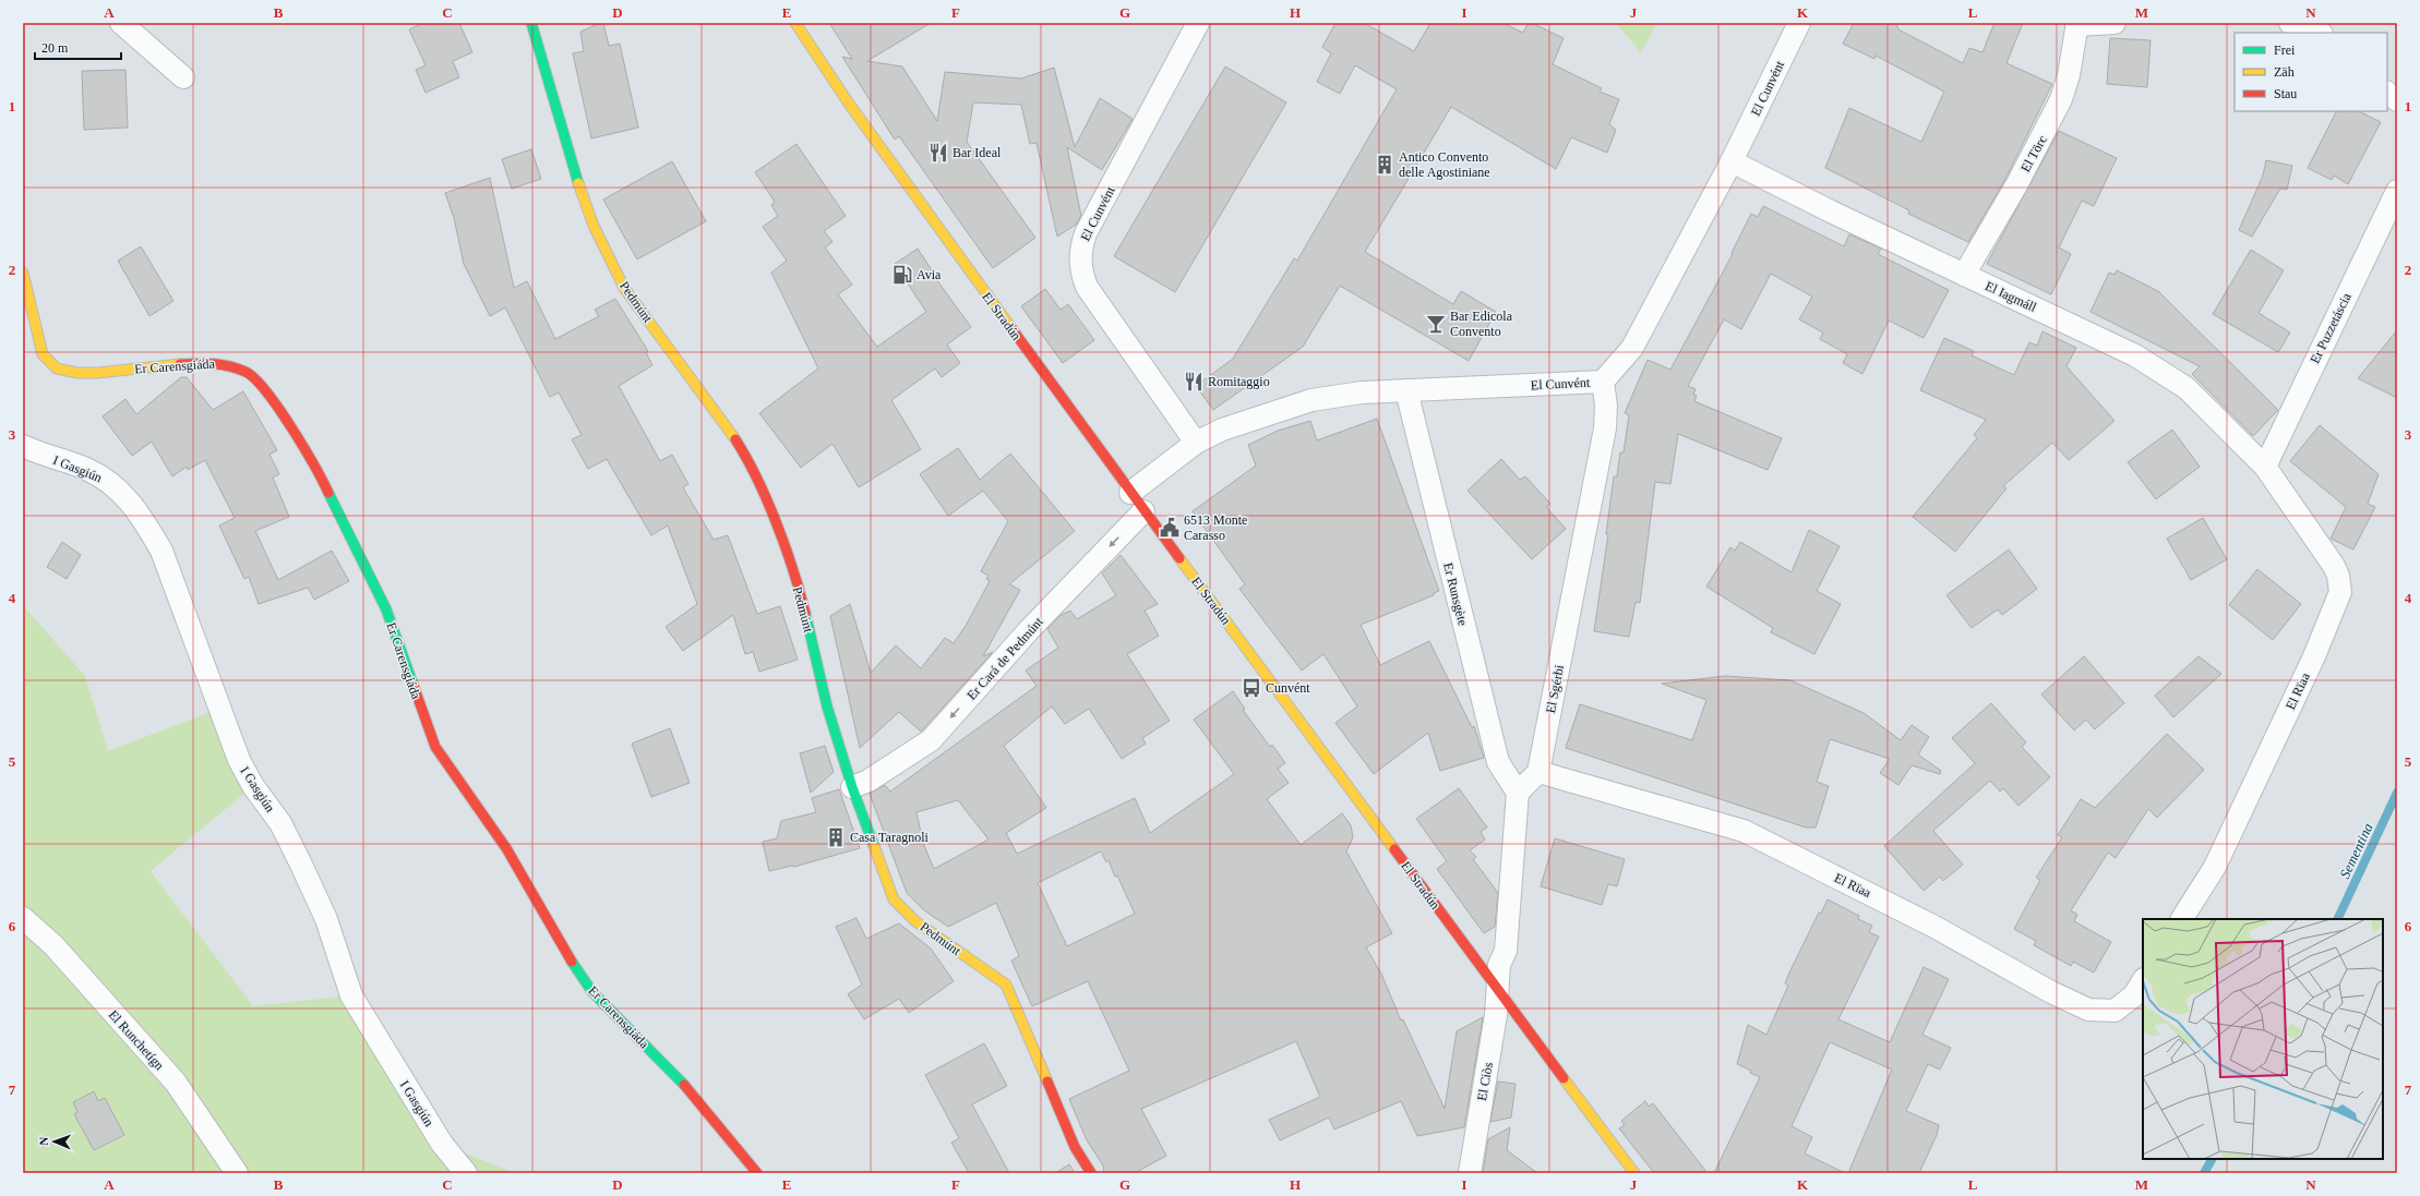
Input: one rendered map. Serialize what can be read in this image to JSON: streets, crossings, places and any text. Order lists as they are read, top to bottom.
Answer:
{
  "streets": {
    "street": [
      "El Cunvént",
      "El Törc",
      "El Iagmáll",
      "Pedmúnt",
      "El Stradún",
      "Er Puzzetáscia",
      "Er Carensgiáda",
      "I Gasgiún",
      "Er Runsgète",
      "Er Cará de Pedmúnt",
      "El Sgérbi",
      "El Rïaa",
      "El Runchetígn",
      "El Ciòs"
    ]
  },
  "crossings": [
    ["El Cunvént", "El Iagmáll"],
    ["El Cunvént", "El Stradún"],
    ["El Cunvént", "Er Runsgète"],
    ["El Cunvént", "El Sgérbi"],
    ["El Törc", "El Iagmáll"],
    ["El Iagmáll", "Er Puzzetáscia"],
    ["El Iagmáll", "El Rïaa"],
    ["Pedmúnt", "Er Cará de Pedmúnt"],
    ["El Stradún", "Er Cará de Pedmúnt"],
    ["El Stradún", "El Ciòs"],
    ["Er Puzzetáscia", "El Rïaa"],
    ["El Sgérbi", "El Rïaa"]
  ],
  "one_way": ["Er Cará de Pedmúnt"],
  "water": ["Sementina"],
  "places": {
    "restaurant": ["Bar Ideal", "Romitaggio"],
    "building": ["Antico Convento delle Agostiniane", "Casa Taragnoli"],
    "fuel station": ["Avia"],
    "bar": ["Bar Edicola Convento"],
    "public building": ["6513 Monte Carasso"],
    "bus stop": ["Cunvént"]
  },
  "legend": ["Frei", "Zäh", "Stau"],
  "scale_bar": "20 m",
  "north": "left",
  "grid": {
    "columns": [
      "A",
      "B",
      "C",
      "D",
      "E",
      "F",
      "G",
      "H",
      "I",
      "J",
      "K",
      "L",
      "M",
      "N"
    ],
    "rows": [
      "1",
      "2",
      "3",
      "4",
      "5",
      "6",
      "7"
    ]
  }
}
